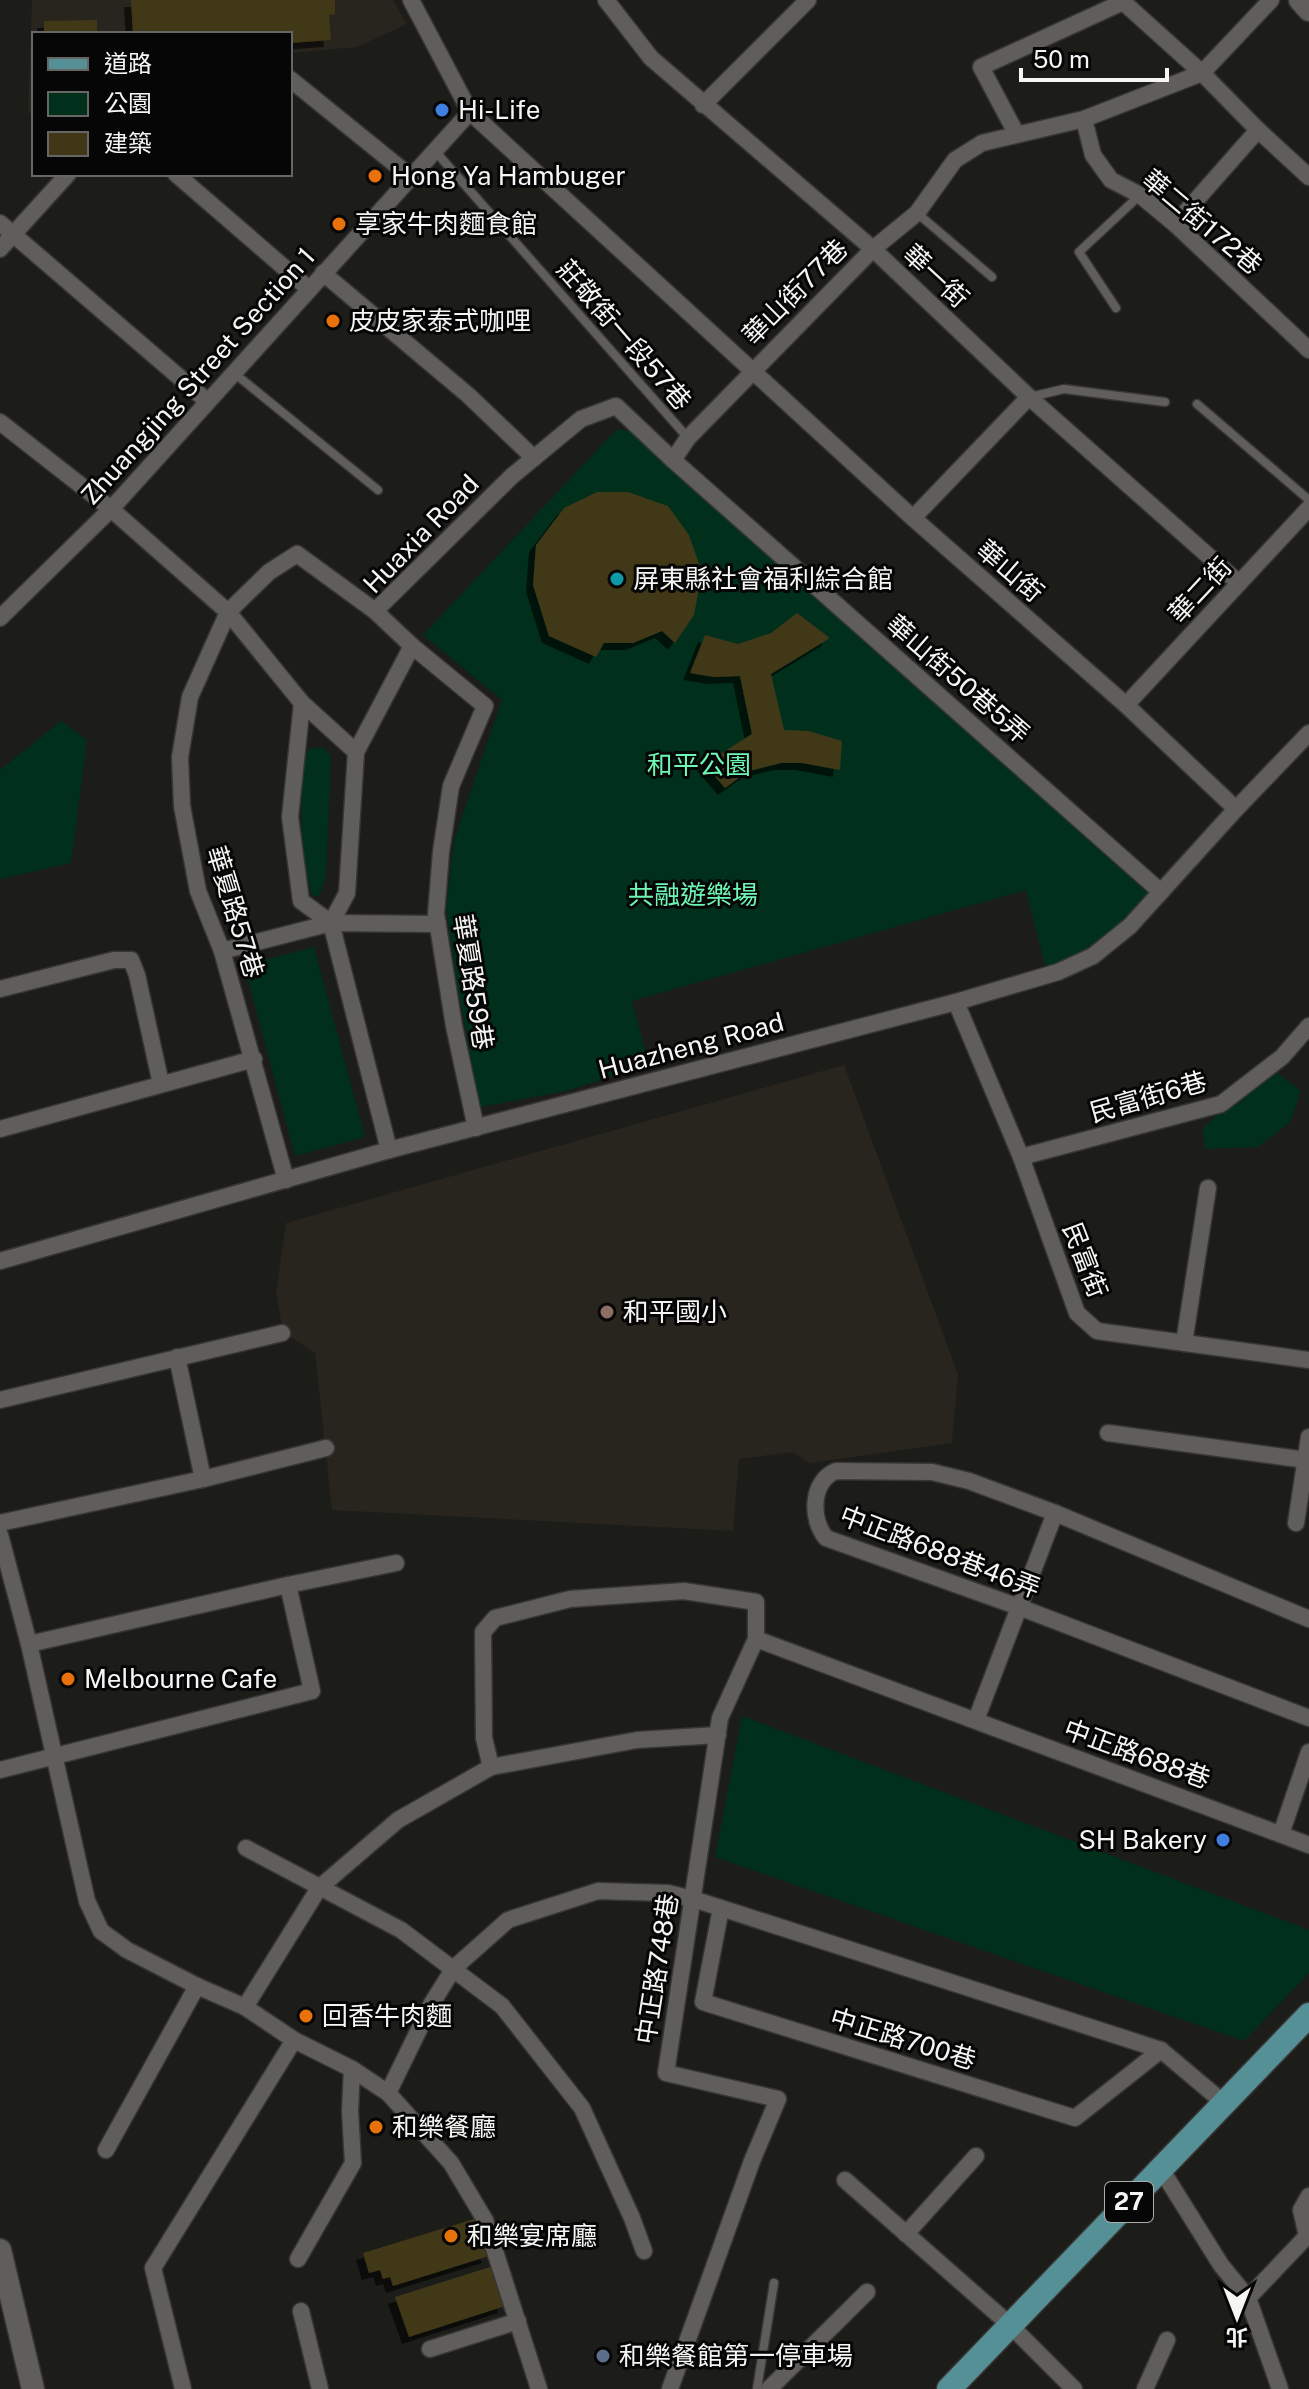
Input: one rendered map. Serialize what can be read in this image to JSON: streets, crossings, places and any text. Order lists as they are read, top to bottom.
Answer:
{
  "streets": {
    "main road": ["27"],
    "street": [
      "華二街172巷",
      "華一街",
      "華山街77巷",
      "Zhuangjing Street Section 1",
      "Huaxia Road",
      "華山街",
      "華二街",
      "華山街50巷5弄",
      "華夏路57巷",
      "華夏路59巷",
      "Huazheng Road",
      "民富街6巷",
      "民富街",
      "中正路688巷46弄",
      "中正路688巷",
      "中正路748巷",
      "中正路700巷"
    ],
    "lane": ["莊敬街一段57巷"]
  },
  "crossings": [
    ["華二街172巷", "華山街77巷"],
    ["華一街", "華山街77巷"],
    ["華一街", "華二街"],
    ["華山街77巷", "莊敬街一段57巷"],
    ["華山街77巷", "華山街"],
    ["華山街77巷", "華山街50巷5弄"],
    ["莊敬街一段57巷", "Zhuangjing Street Section 1"],
    ["Zhuangjing Street Section 1", "華山街"],
    ["Huaxia Road", "華山街50巷5弄"],
    ["Huaxia Road", "華夏路59巷"],
    ["華山街", "華二街"],
    ["華山街", "Huazheng Road"],
    ["華山街50巷5弄", "Huazheng Road"],
    ["華夏路57巷", "Huazheng Road"],
    ["華夏路59巷", "Huazheng Road"],
    ["Huazheng Road", "民富街"],
    ["民富街6巷", "民富街"],
    ["中正路688巷", "中正路748巷"]
  ],
  "parks": ["和平公園", "共融遊樂場"],
  "places": [
    "Hi-Life",
    "Hong Ya Hambuger",
    "享家牛肉麵食館",
    "皮皮家泰式咖哩",
    "屏東縣社會福利綜合館",
    "和平國小",
    "Melbourne Cafe",
    "SH Bakery",
    "回香牛肉麵",
    "和樂餐廳",
    "和樂宴席廳",
    "和樂餐館第一停車場"
  ],
  "legend": ["道路", "公園", "建築"],
  "scale_bar": "50 m",
  "north": "bottom"
}
